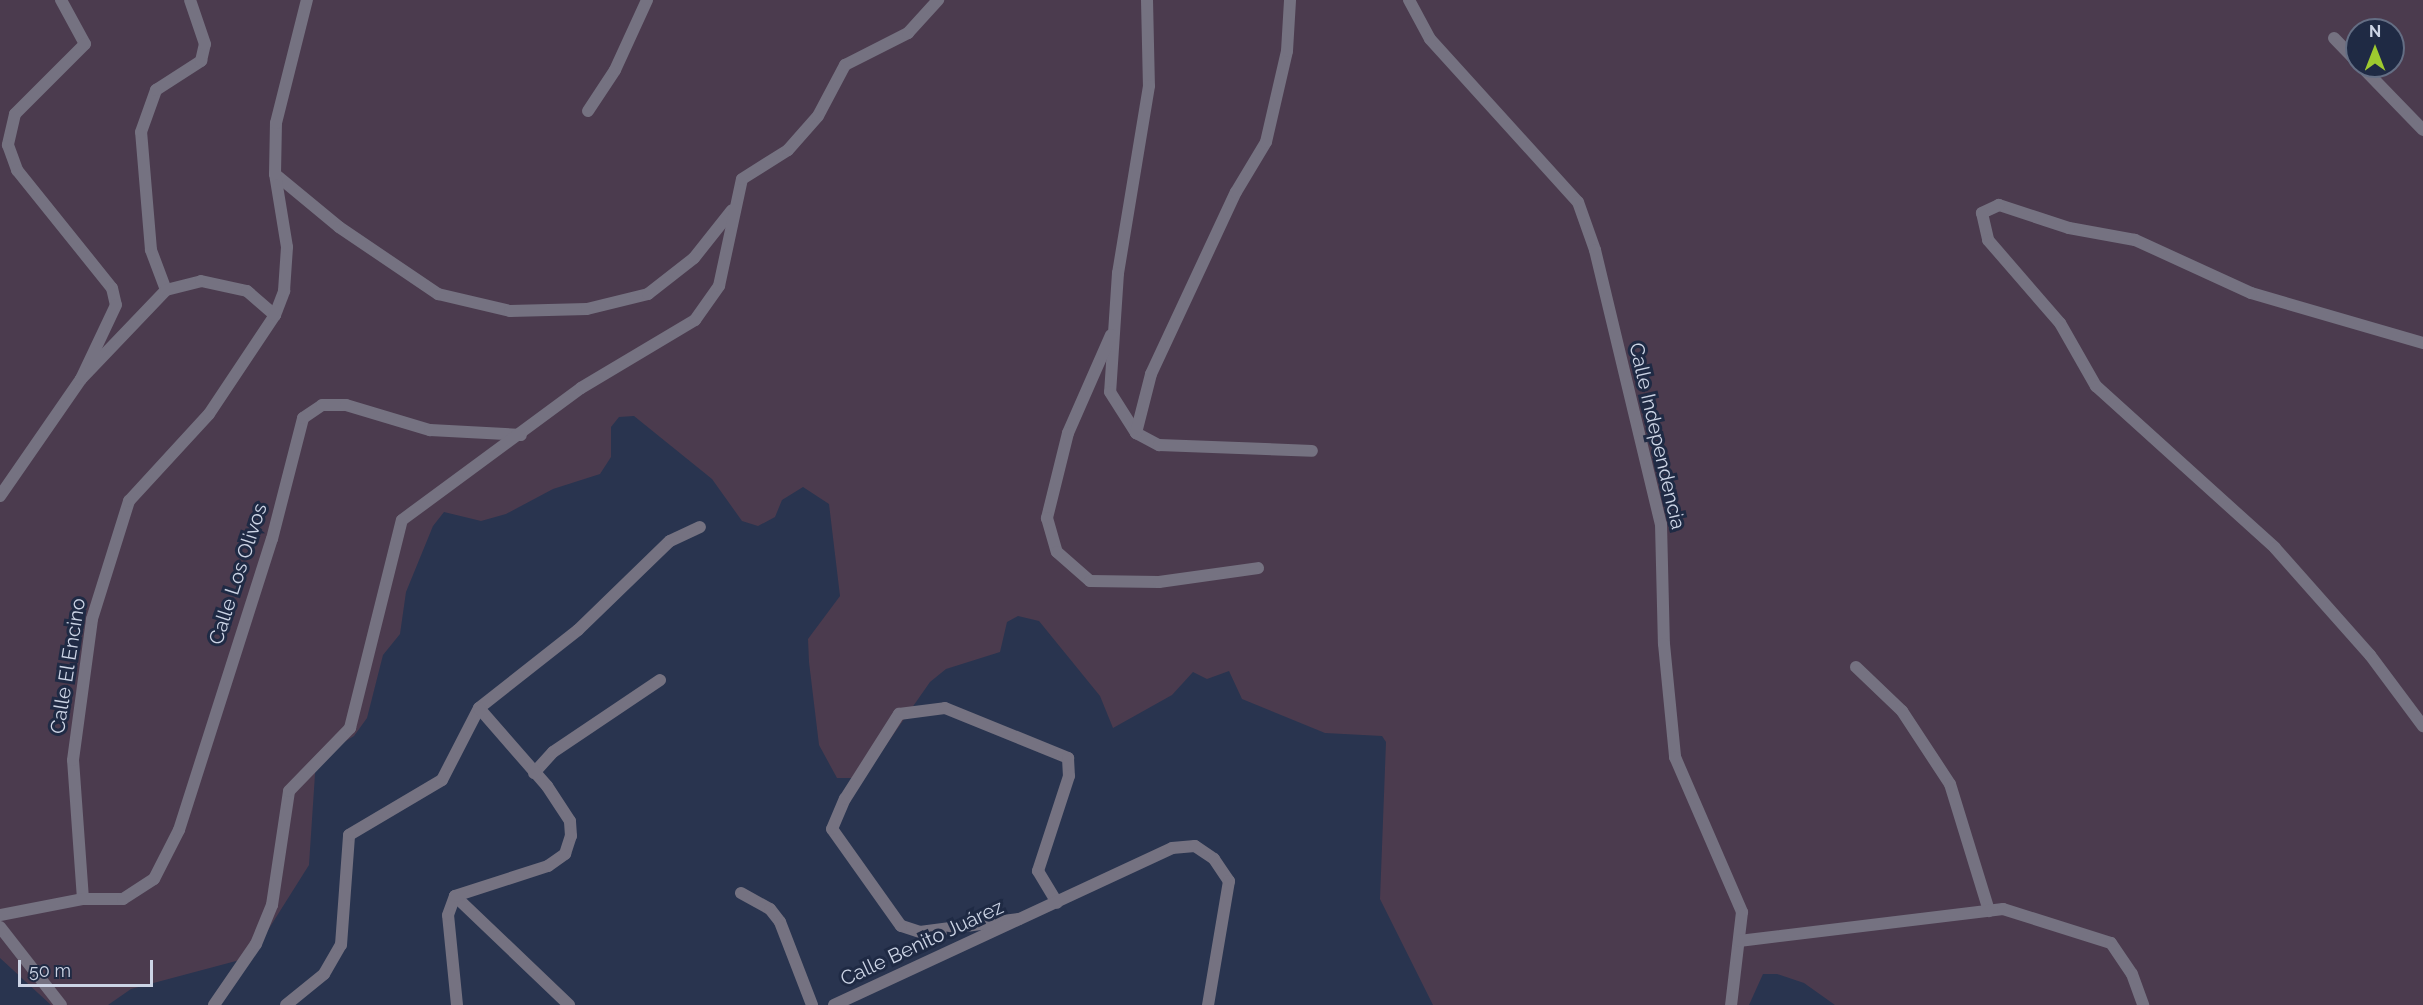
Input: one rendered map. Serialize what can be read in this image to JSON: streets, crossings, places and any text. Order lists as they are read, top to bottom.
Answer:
{
  "streets": {
    "street": [
      "Calle Independencia",
      "Calle Los Olivos",
      "Calle El Encino",
      "Calle Benito Juárez"
    ]
  },
  "crossings": [
    ["Calle Los Olivos", "Calle El Encino"]
  ],
  "scale_bar": "50 m",
  "north": "top"
}
